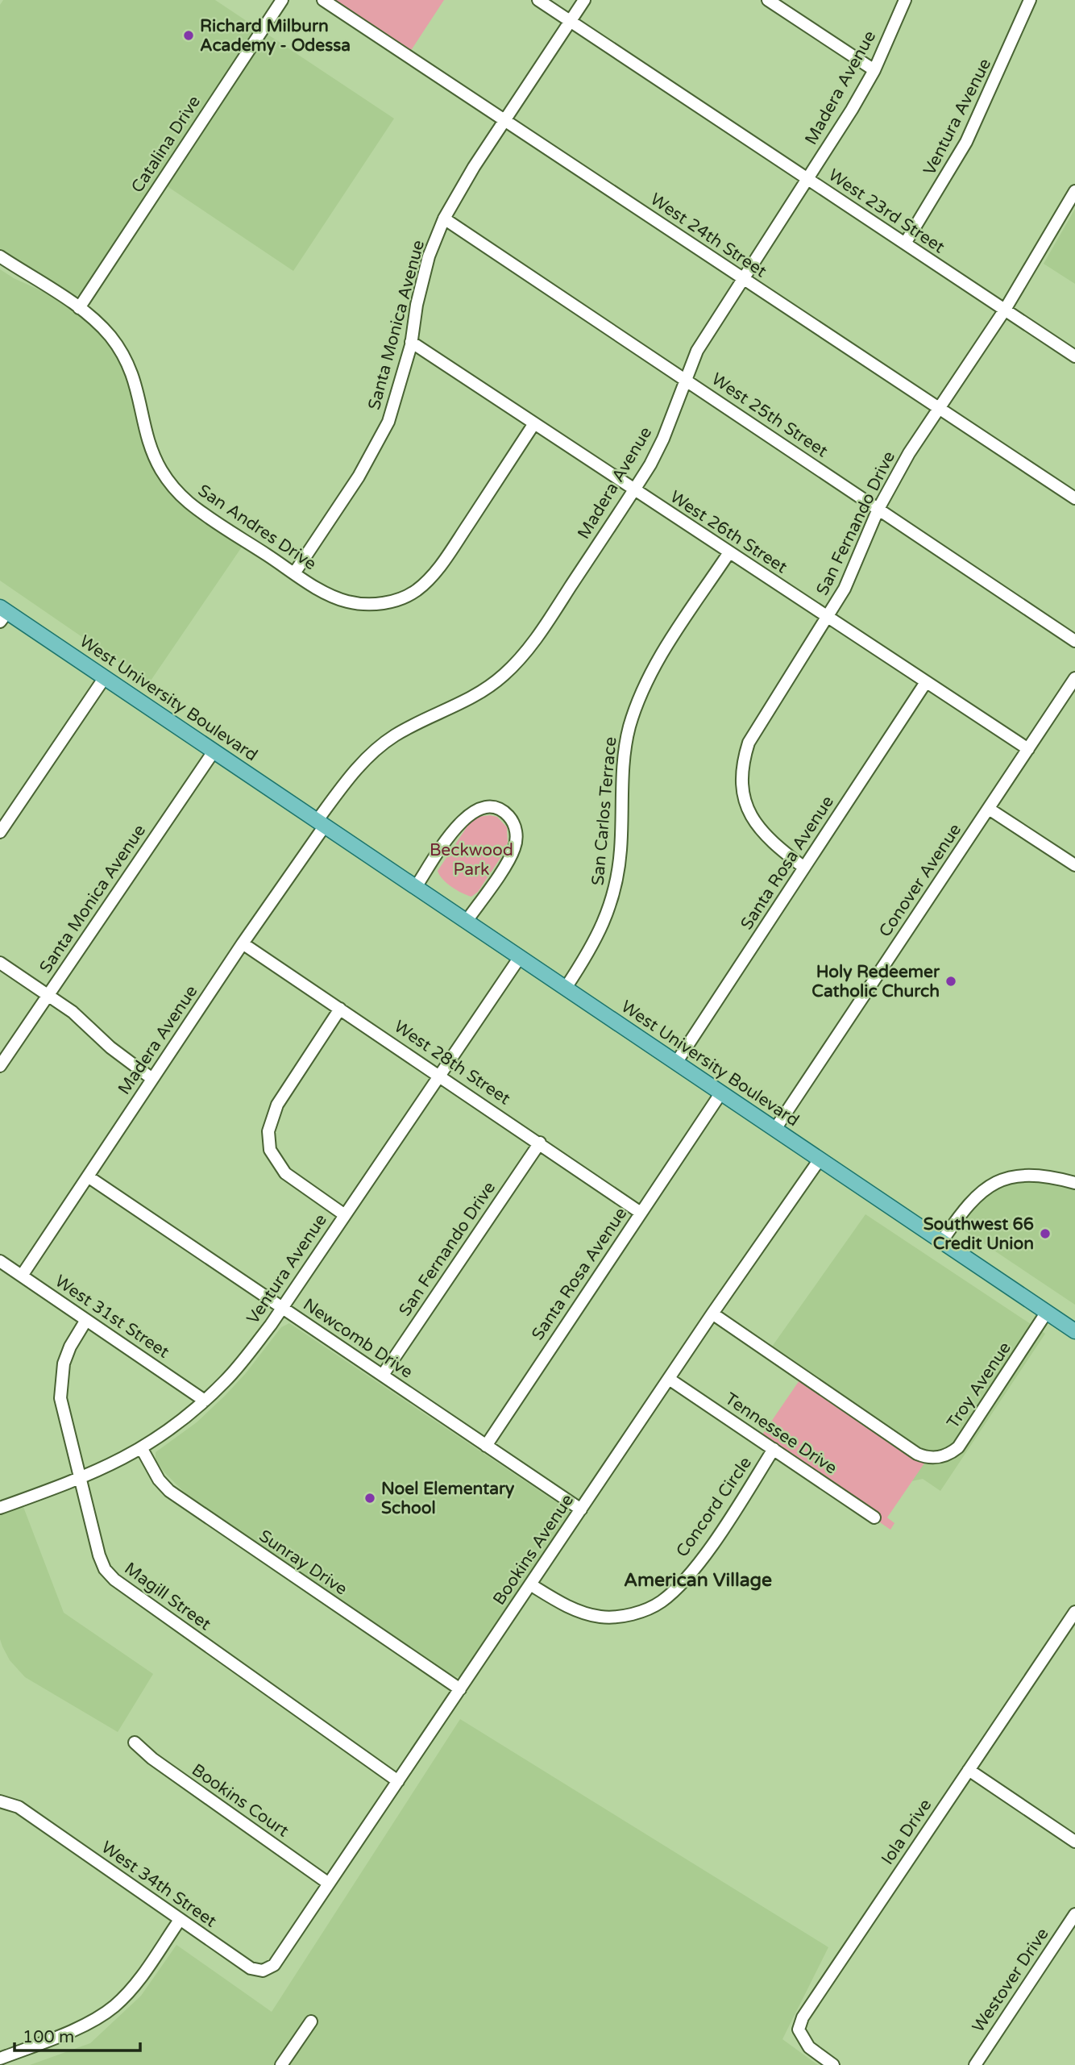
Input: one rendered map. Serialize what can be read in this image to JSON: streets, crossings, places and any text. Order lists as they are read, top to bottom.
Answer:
{
  "streets": {
    "main road": ["West University Boulevard"],
    "street": [
      "Madera Avenue",
      "Ventura Avenue",
      "Catalina Drive",
      "West 23rd Street",
      "West 24th Street",
      "Santa Monica Avenue",
      "West 25th Street",
      "San Fernando Drive",
      "San Andres Drive",
      "West 26th Street",
      "San Carlos Terrace",
      "Santa Rosa Avenue",
      "Conover Avenue",
      "West 28th Street",
      "West 31st Street",
      "Newcomb Drive",
      "Troy Avenue",
      "Tennessee Drive",
      "Concord Circle",
      "Bookins Avenue",
      "Sunray Drive",
      "Magill Street",
      "Bookins Court",
      "Iola Drive",
      "West 34th Street",
      "Westover Drive"
    ]
  },
  "crossings": [
    ["Madera Avenue", "West 23rd Street"],
    ["Madera Avenue", "West 24th Street"],
    ["Madera Avenue", "West 25th Street"],
    ["Madera Avenue", "West 26th Street"],
    ["Madera Avenue", "West University Boulevard"],
    ["Madera Avenue", "West 28th Street"],
    ["Madera Avenue", "West 31st Street"],
    ["Madera Avenue", "Newcomb Drive"],
    ["Ventura Avenue", "West 23rd Street"],
    ["Ventura Avenue", "West University Boulevard"],
    ["Ventura Avenue", "West 28th Street"],
    ["Ventura Avenue", "West 31st Street"],
    ["Ventura Avenue", "Newcomb Drive"],
    ["Ventura Avenue", "Sunray Drive"],
    ["Ventura Avenue", "Magill Street"],
    ["Catalina Drive", "San Andres Drive"],
    ["West 23rd Street", "Santa Monica Avenue"],
    ["West 23rd Street", "San Fernando Drive"],
    ["West 24th Street", "Santa Monica Avenue"],
    ["West 24th Street", "San Fernando Drive"],
    ["Santa Monica Avenue", "West 25th Street"],
    ["Santa Monica Avenue", "San Andres Drive"],
    ["Santa Monica Avenue", "West 26th Street"],
    ["Santa Monica Avenue", "West University Boulevard"],
    ["West 25th Street", "San Fernando Drive"],
    ["San Fernando Drive", "West 26th Street"],
    ["San Fernando Drive", "Santa Rosa Avenue"],
    ["San Fernando Drive", "West 28th Street"],
    ["San Fernando Drive", "Newcomb Drive"],
    ["San Andres Drive", "West 26th Street"],
    ["West 26th Street", "San Carlos Terrace"],
    ["West 26th Street", "Santa Rosa Avenue"],
    ["West 26th Street", "Conover Avenue"],
    ["West University Boulevard", "San Carlos Terrace"],
    ["West University Boulevard", "Santa Rosa Avenue"],
    ["West University Boulevard", "Conover Avenue"],
    ["West University Boulevard", "Troy Avenue"],
    ["West University Boulevard", "Bookins Avenue"],
    ["Santa Rosa Avenue", "West 28th Street"],
    ["Santa Rosa Avenue", "Newcomb Drive"],
    ["West 31st Street", "Magill Street"],
    ["Newcomb Drive", "Bookins Avenue"],
    ["Troy Avenue", "Bookins Avenue"],
    ["Tennessee Drive", "Concord Circle"],
    ["Tennessee Drive", "Bookins Avenue"],
    ["Concord Circle", "Bookins Avenue"],
    ["Bookins Avenue", "Sunray Drive"],
    ["Bookins Avenue", "Magill Street"],
    ["Bookins Avenue", "Bookins Court"],
    ["Bookins Avenue", "West 34th Street"]
  ],
  "districts": ["American Village"],
  "parks": ["Beckwood Park"],
  "places": [
    "Richard Milburn Academy - Odessa",
    "Holy Redeemer Catholic Church",
    "Southwest 66 Credit Union",
    "Noel Elementary School"
  ],
  "scale_bar": "100 m"
}
